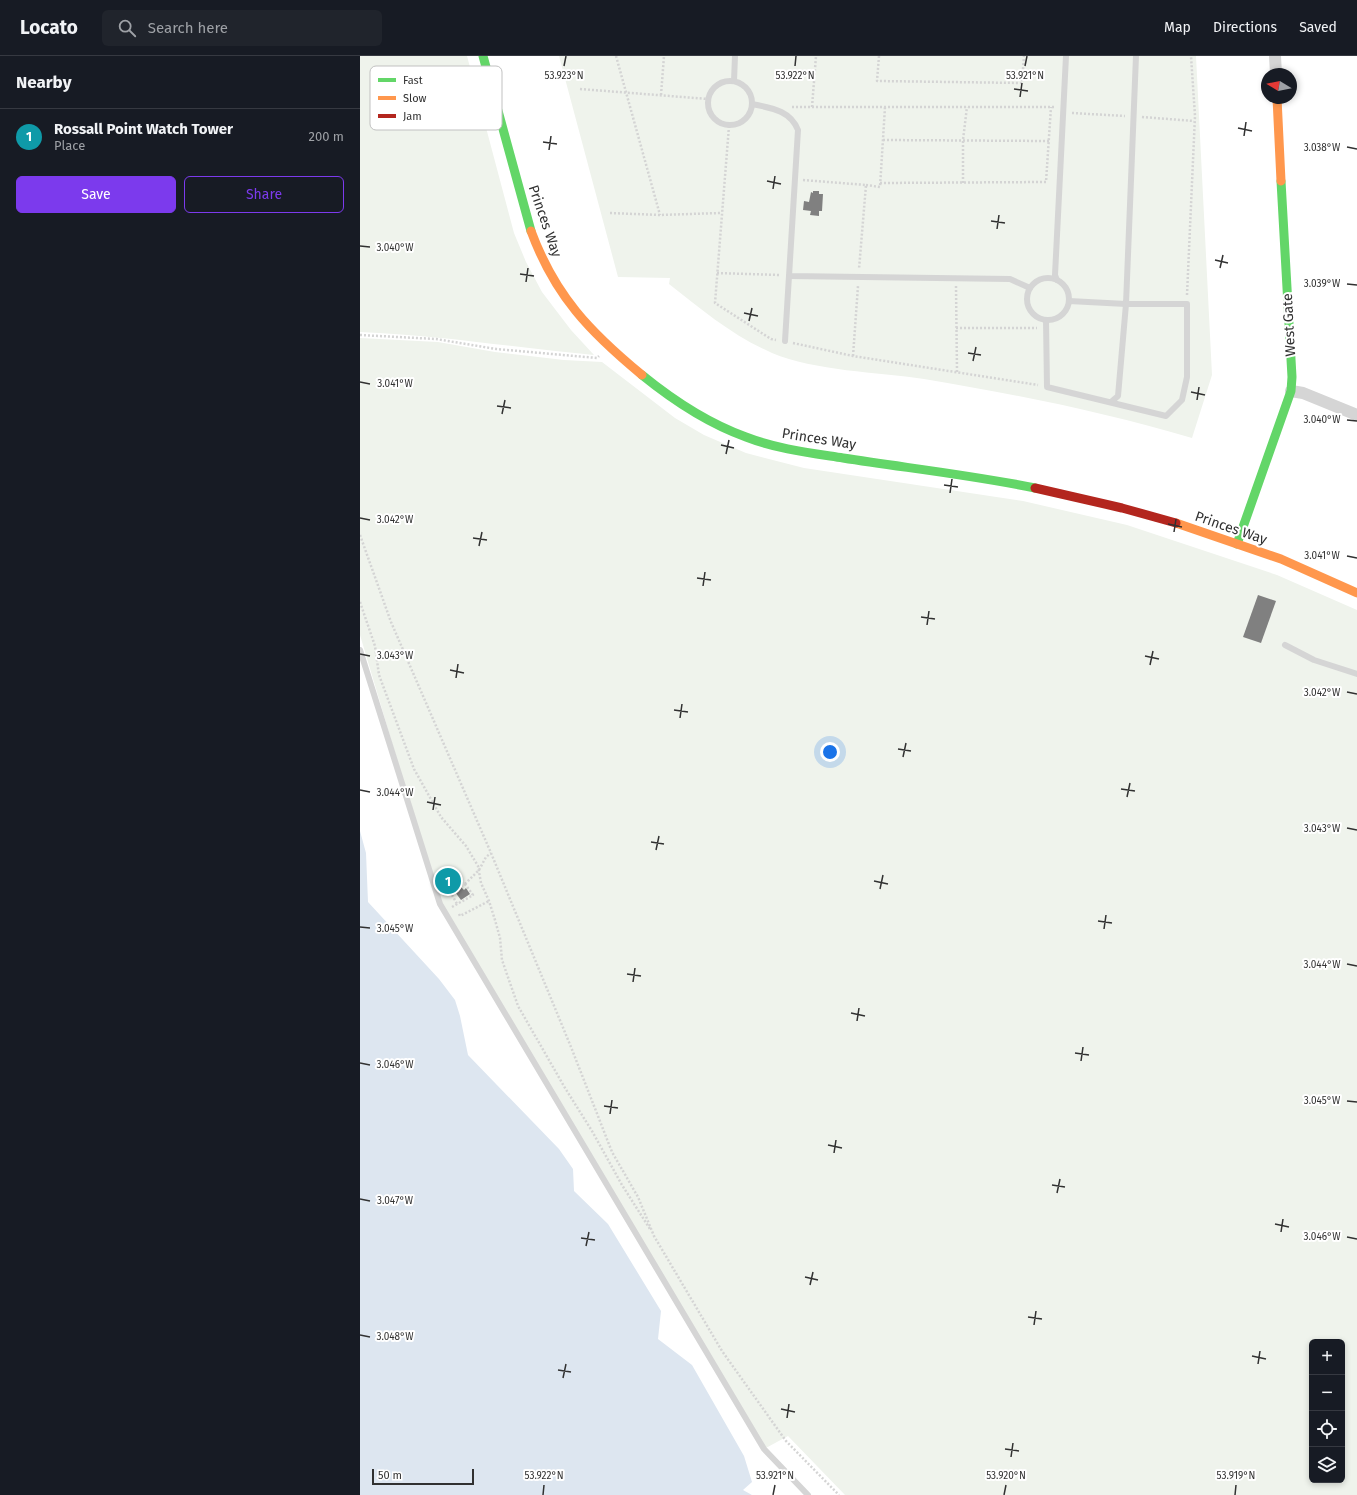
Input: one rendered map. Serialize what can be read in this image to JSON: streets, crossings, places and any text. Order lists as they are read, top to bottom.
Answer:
{
  "streets": {
    "street": ["Princes Way", "West Gate"]
  },
  "crossings": [
    ["Princes Way", "West Gate"]
  ],
  "legend": ["Fast", "Slow", "Jam"],
  "scale_bar": "50 m",
  "north": "left",
  "page": {
    "header": "Locato",
    "search": "Search here",
    "nav": ["Map", "Directions", "Saved"],
    "heading": "Nearby",
    "list": [
      {
        "mark": "1",
        "name": "Rossall Point Watch Tower",
        "note": "Place",
        "value": "200 m"
      }
    ],
    "buttons": ["Save", "Share"],
    "pins": "1",
    "map_buttons": ["+", "−"],
    "scale": "50 m"
  },
  "coordinates": [
    "53.923°N",
    "53.922°N",
    "53.921°N",
    "3.038°W",
    "3.040°W",
    "3.039°W",
    "3.041°W",
    "3.042°W",
    "3.043°W",
    "3.044°W",
    "3.045°W",
    "3.046°W",
    "3.047°W",
    "3.048°W",
    "53.920°N",
    "53.919°N"
  ]
}
